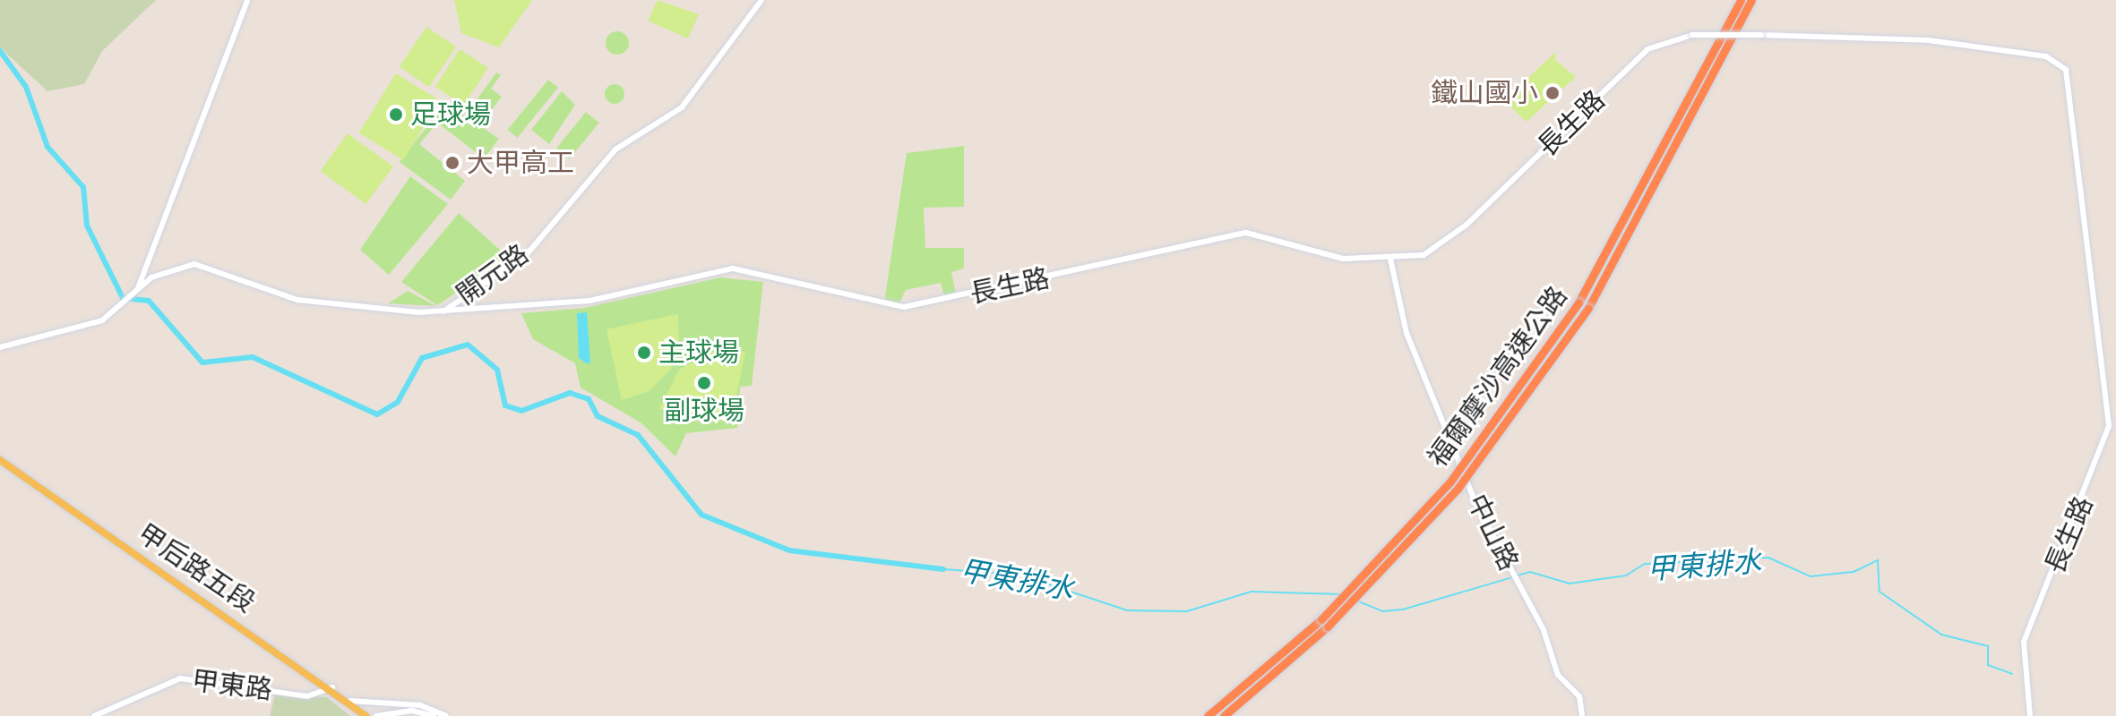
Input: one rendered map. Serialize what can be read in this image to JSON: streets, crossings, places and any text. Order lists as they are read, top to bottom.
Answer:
{
  "streets": {
    "highway": ["福爾摩沙高速公路"],
    "main road": ["甲后路五段"],
    "street": [
      "長生路",
      "開元路",
      "中山路",
      "甲東路"
    ]
  },
  "crossings": [
    ["長生路", "開元路"],
    ["長生路", "中山路"],
    ["甲后路五段", "甲東路"]
  ],
  "water": ["甲東排水"],
  "places": [
    "鐵山國小",
    "足球場",
    "大甲高工",
    "主球場",
    "副球場"
  ]
}
